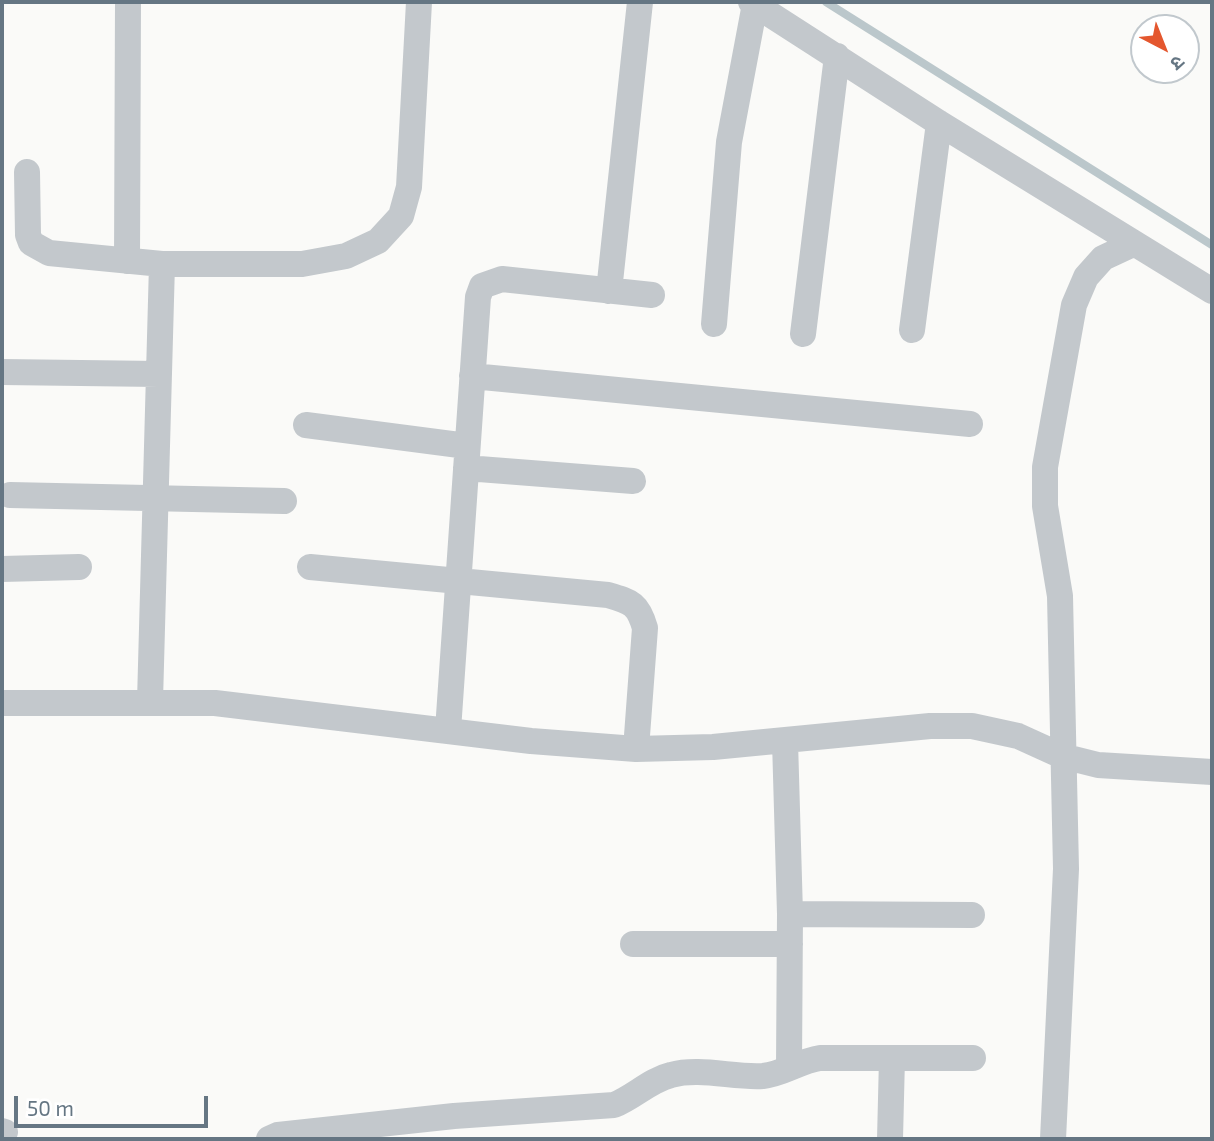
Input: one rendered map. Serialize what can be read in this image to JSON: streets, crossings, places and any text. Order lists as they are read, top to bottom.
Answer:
{
  "scale_bar": "50 m",
  "north": "bottom right"
}
